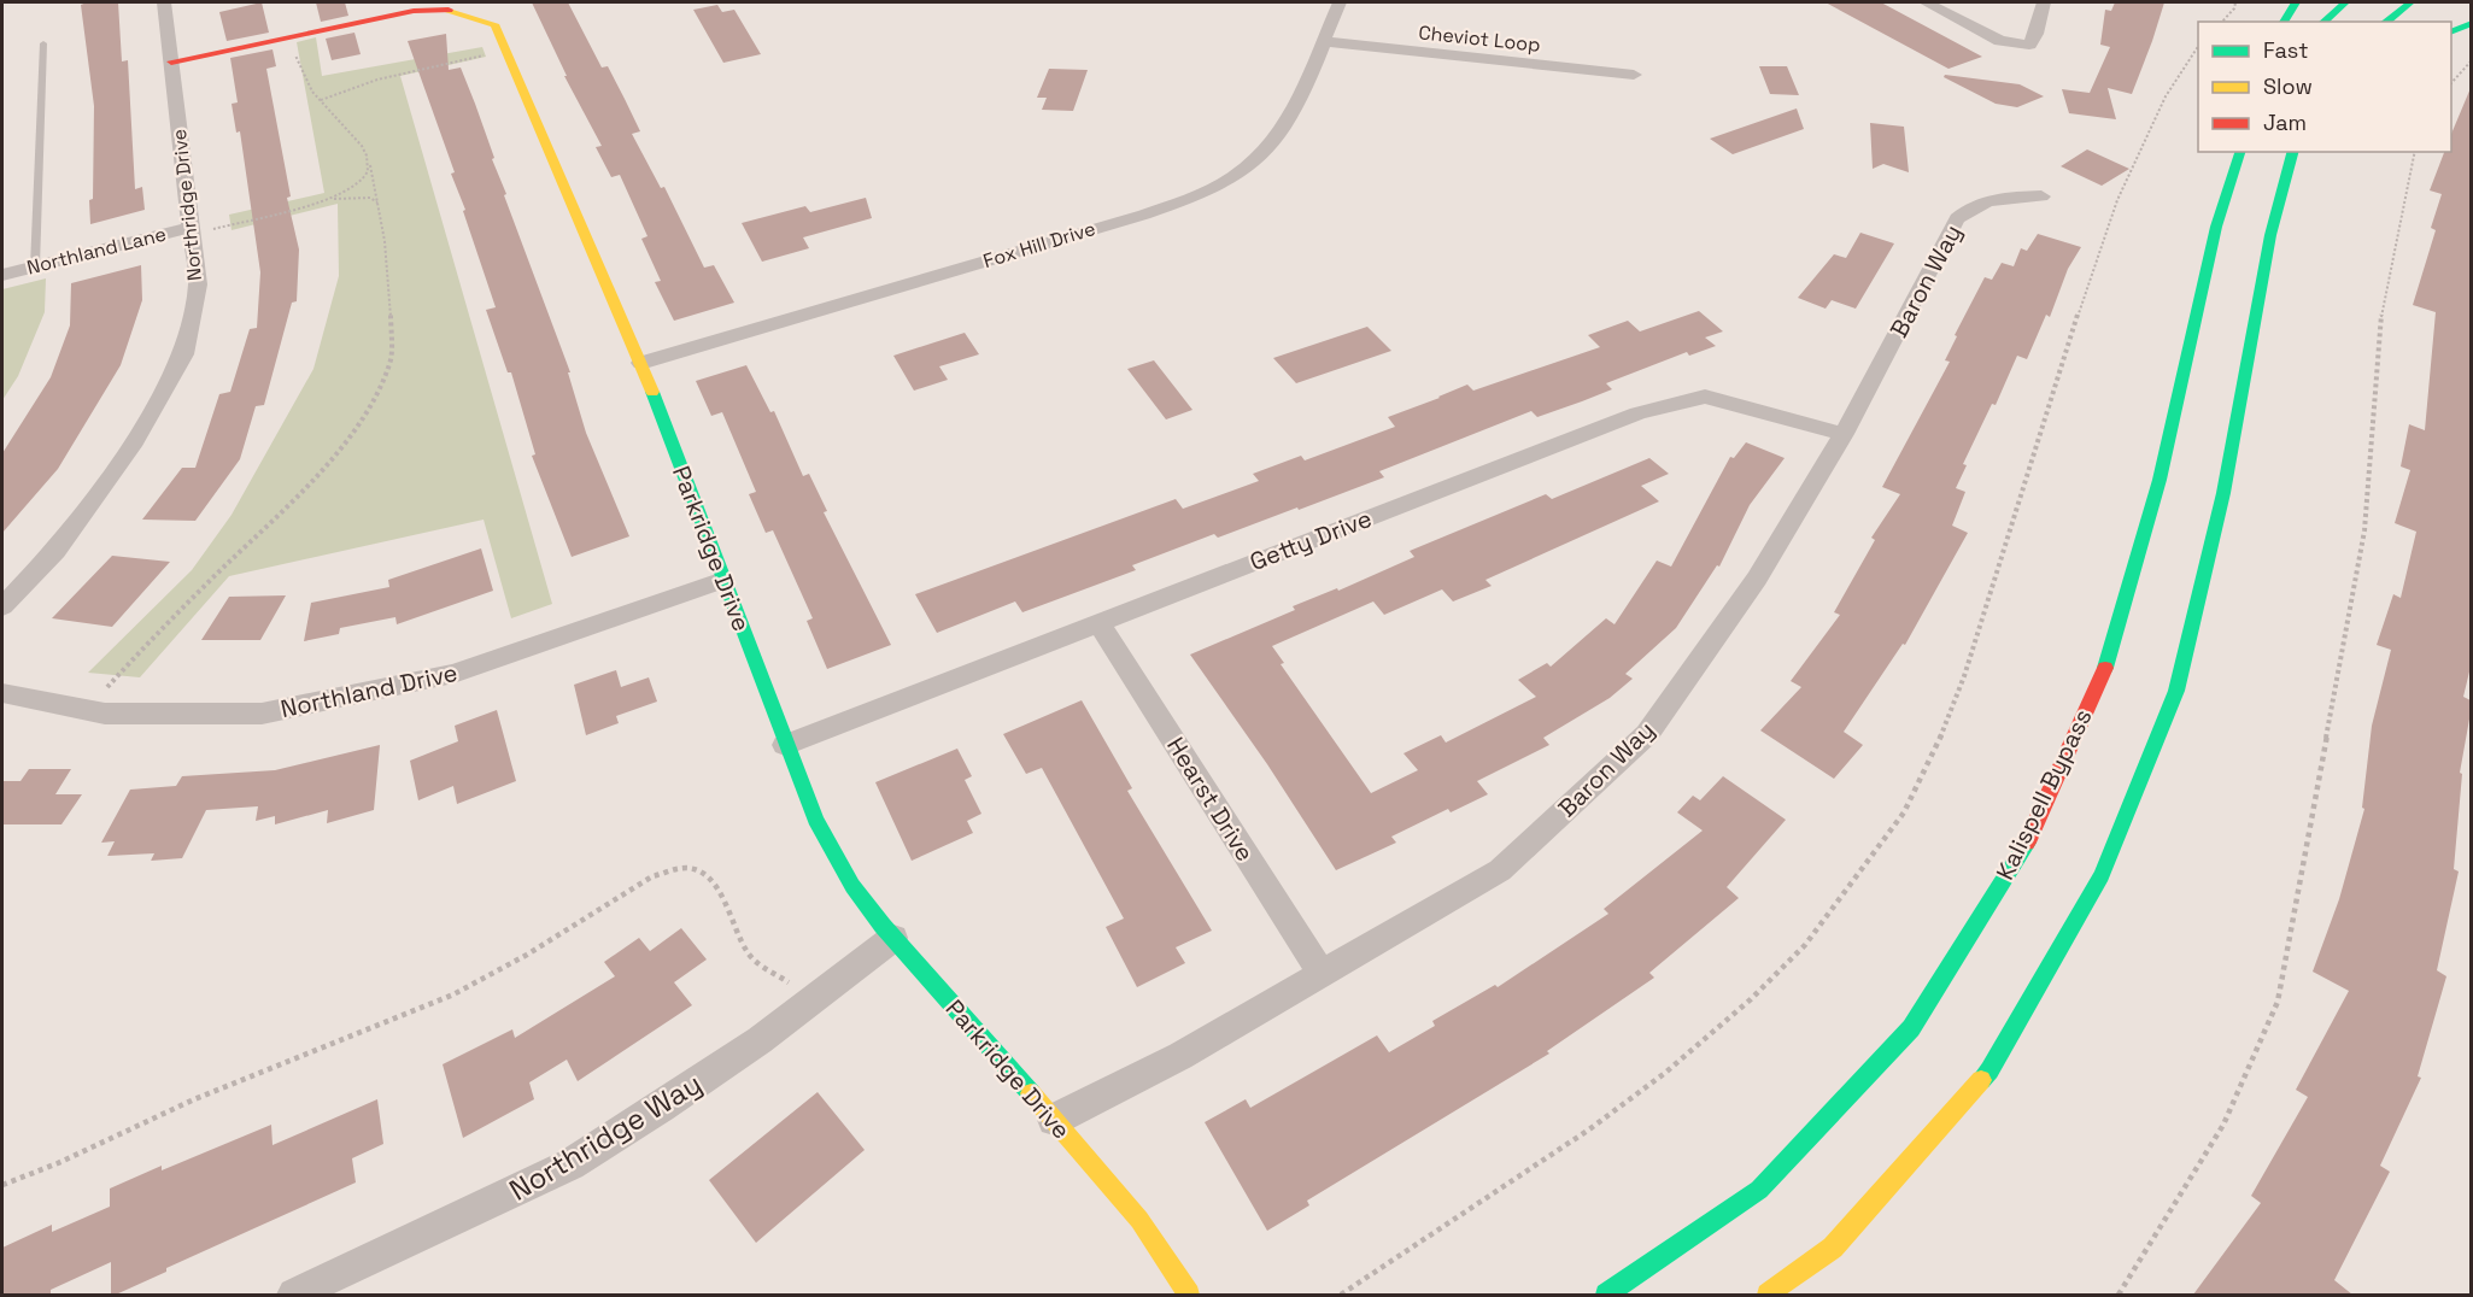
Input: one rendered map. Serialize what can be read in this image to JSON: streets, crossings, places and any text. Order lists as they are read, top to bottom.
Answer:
{
  "streets": {
    "main road": ["Parkridge Drive", "Kalispell Bypass"],
    "street": [
      "Cheviot Loop",
      "Northridge Drive",
      "Fox Hill Drive",
      "Northland Lane",
      "Baron Way",
      "Getty Drive",
      "Northland Drive",
      "Hearst Drive",
      "Northridge Way"
    ]
  },
  "crossings": [
    ["Cheviot Loop", "Fox Hill Drive"],
    ["Northridge Drive", "Northland Lane"],
    ["Northridge Drive", "Parkridge Drive"],
    ["Fox Hill Drive", "Parkridge Drive"],
    ["Baron Way", "Getty Drive"],
    ["Baron Way", "Parkridge Drive"],
    ["Baron Way", "Hearst Drive"],
    ["Getty Drive", "Parkridge Drive"],
    ["Getty Drive", "Hearst Drive"],
    ["Parkridge Drive", "Northland Drive"],
    ["Parkridge Drive", "Northridge Way"]
  ],
  "legend": ["Fast", "Slow", "Jam"]
}
